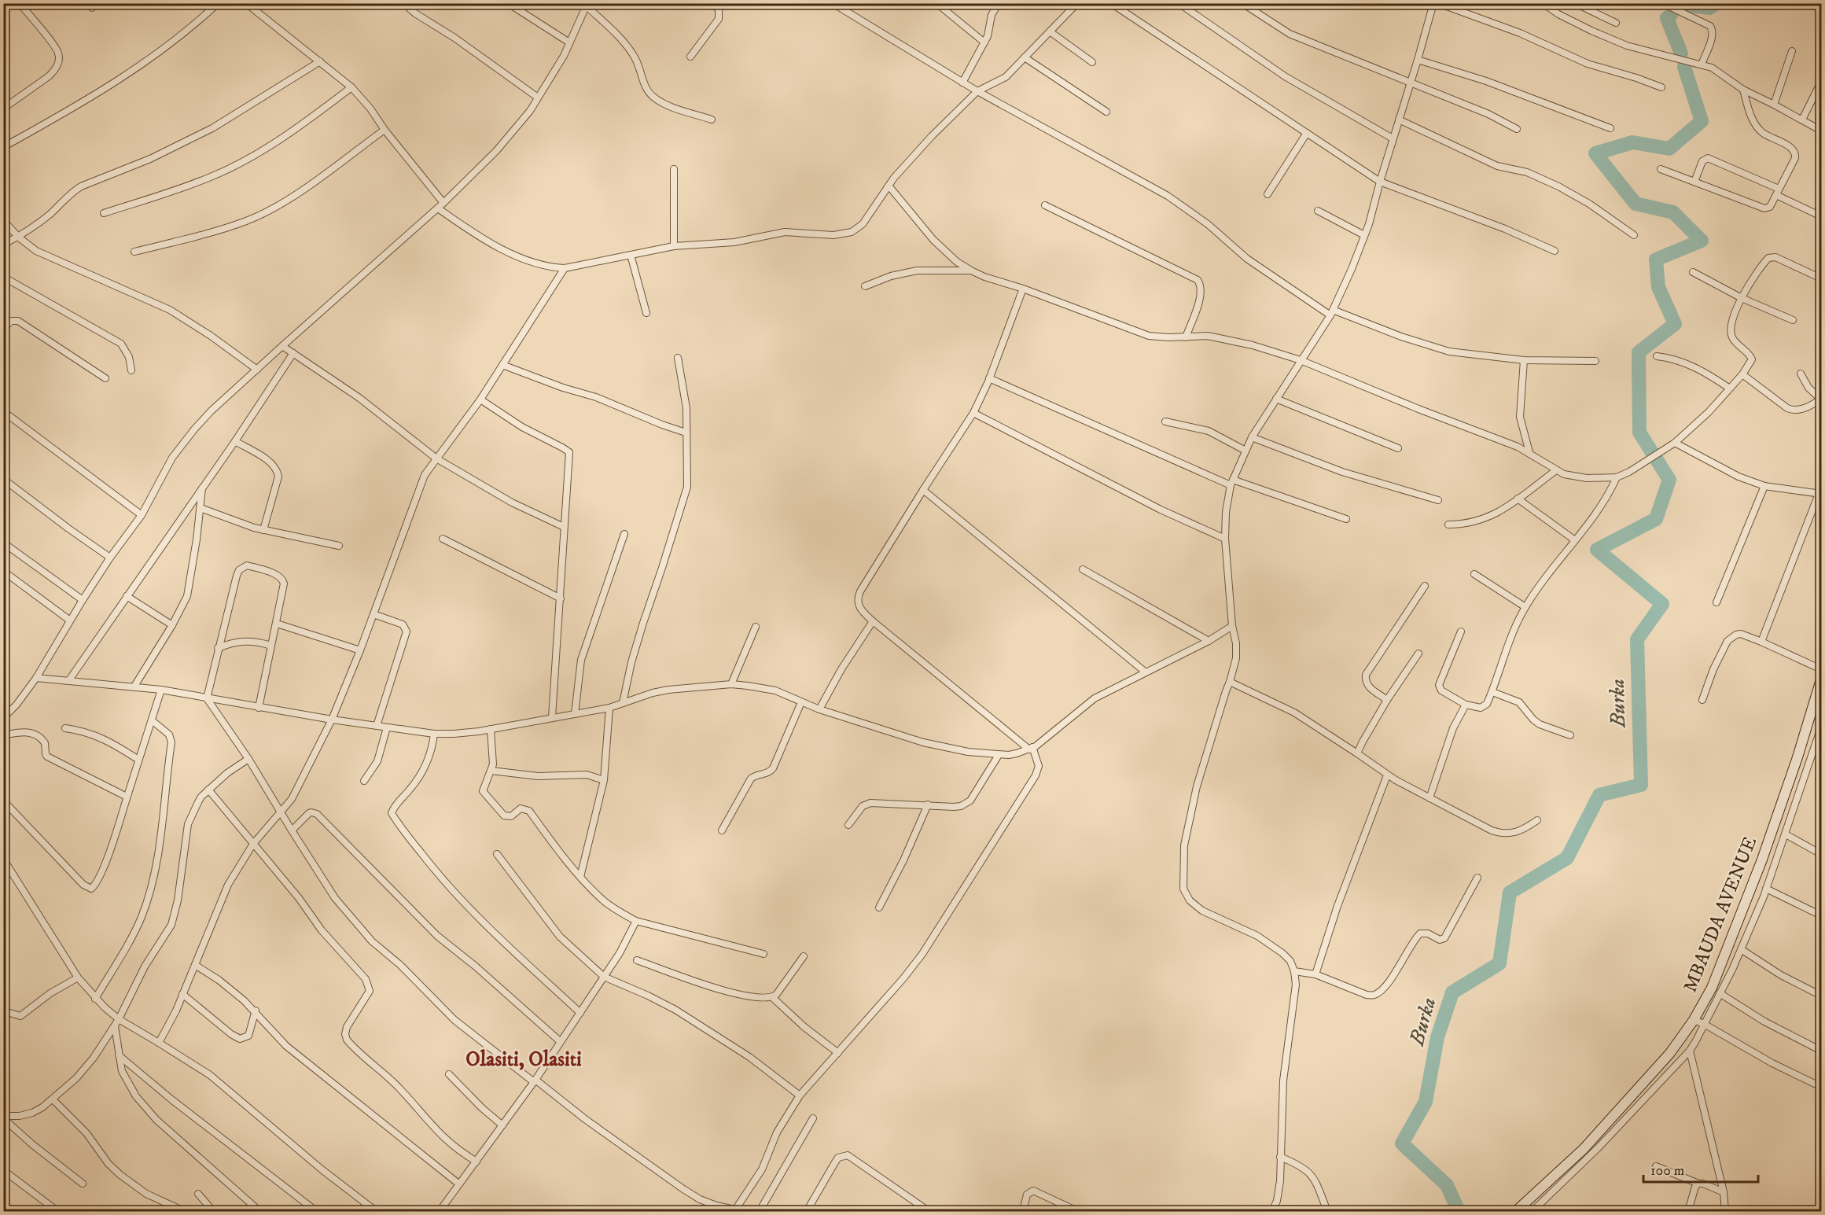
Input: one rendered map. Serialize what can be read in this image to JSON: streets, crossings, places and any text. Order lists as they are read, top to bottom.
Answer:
{
  "streets": {
    "street": ["MBAUDA AVENUE"]
  },
  "districts": ["Olasiti, Olasiti"],
  "water": ["Burka"],
  "scale_bar": "100 m"
}
